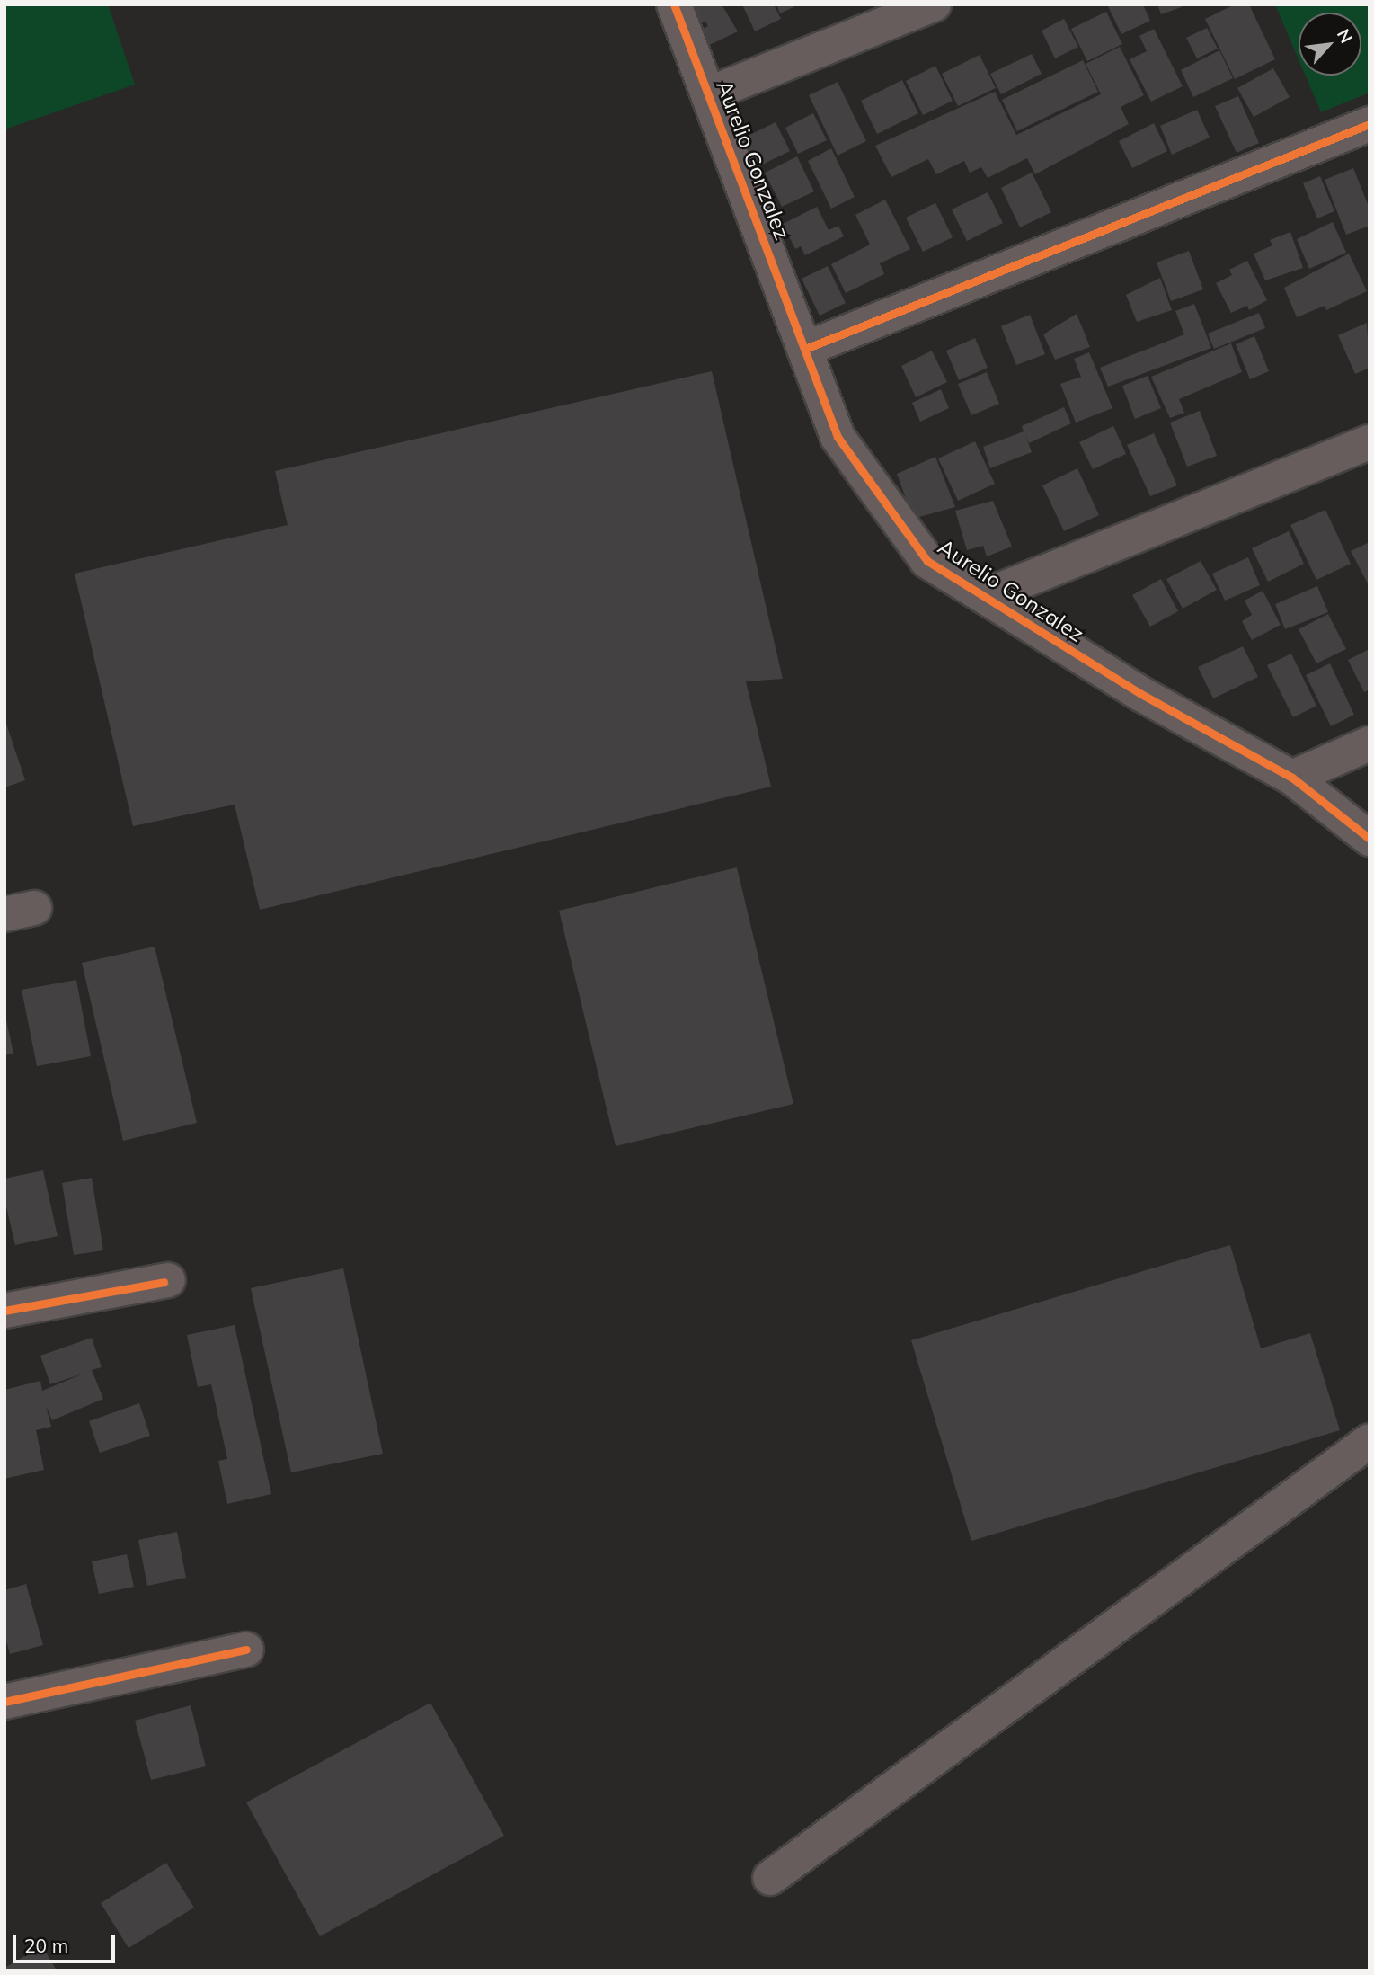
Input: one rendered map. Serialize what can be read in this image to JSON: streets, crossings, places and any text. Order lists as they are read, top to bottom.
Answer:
{
  "streets": {
    "street": ["Aurelio Gonzalez"]
  },
  "scale_bar": "20 m",
  "north": "top right"
}
